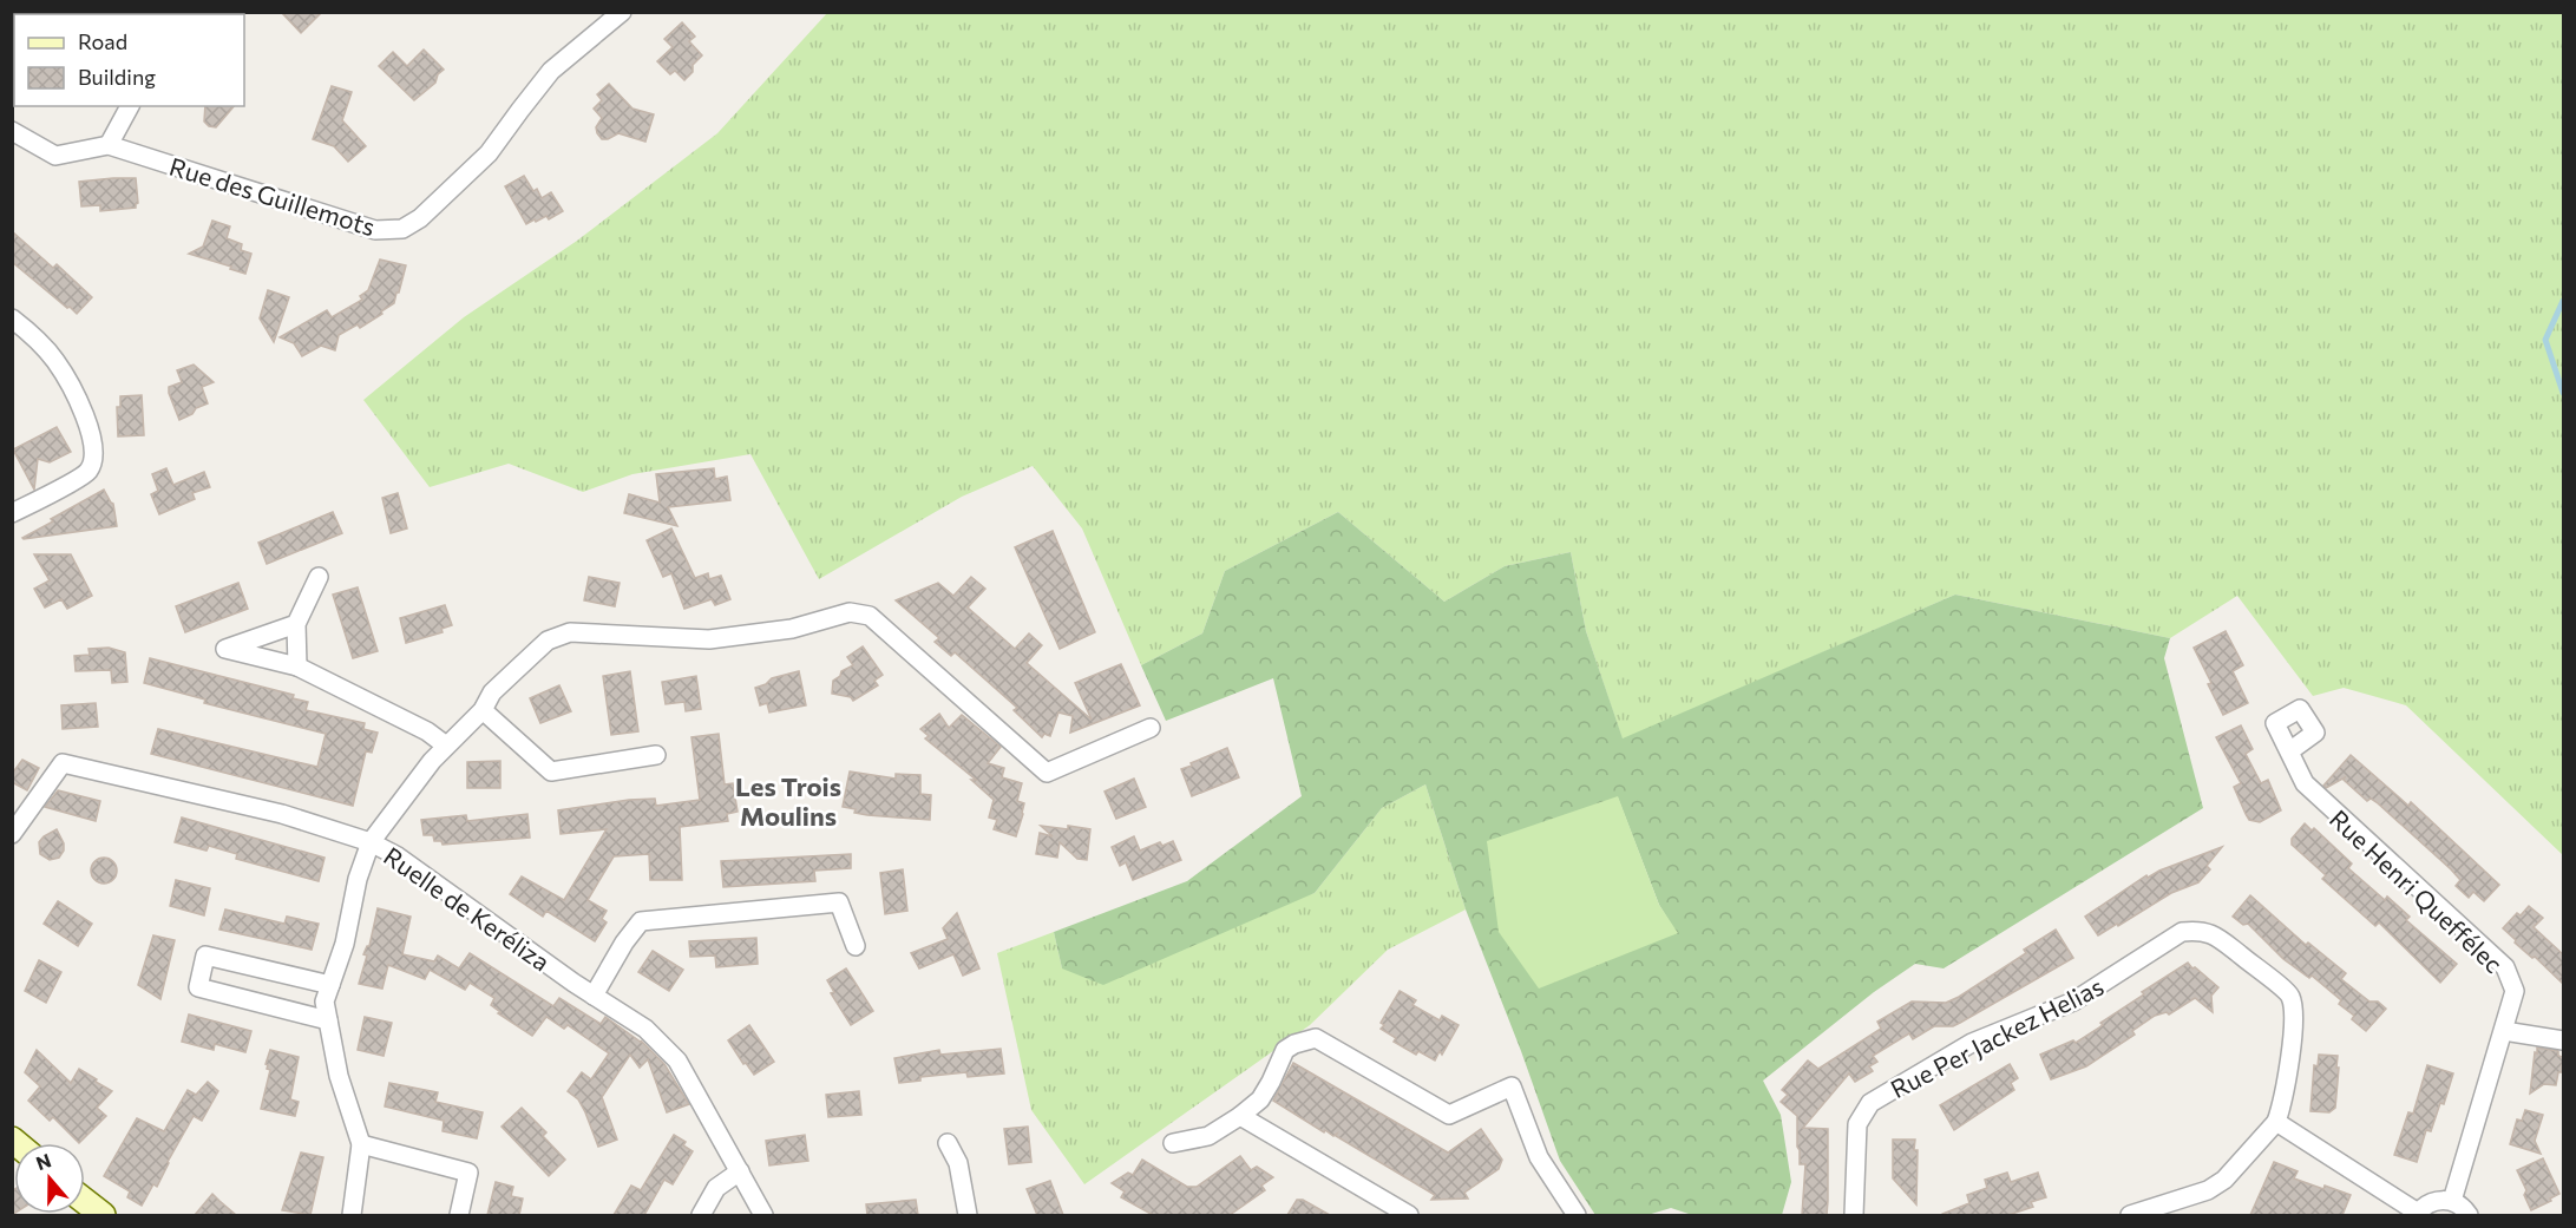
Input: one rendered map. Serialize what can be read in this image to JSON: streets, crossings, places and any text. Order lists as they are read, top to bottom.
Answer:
{
  "streets": {
    "street": [
      "Rue des Guillemots",
      "Rue Henri Queffélec",
      "Ruelle de Keréliza",
      "Rue Per Jackez Helias"
    ]
  },
  "districts": ["Les Trois Moulins"],
  "legend": ["Road", "Building"],
  "north": "top"
}
